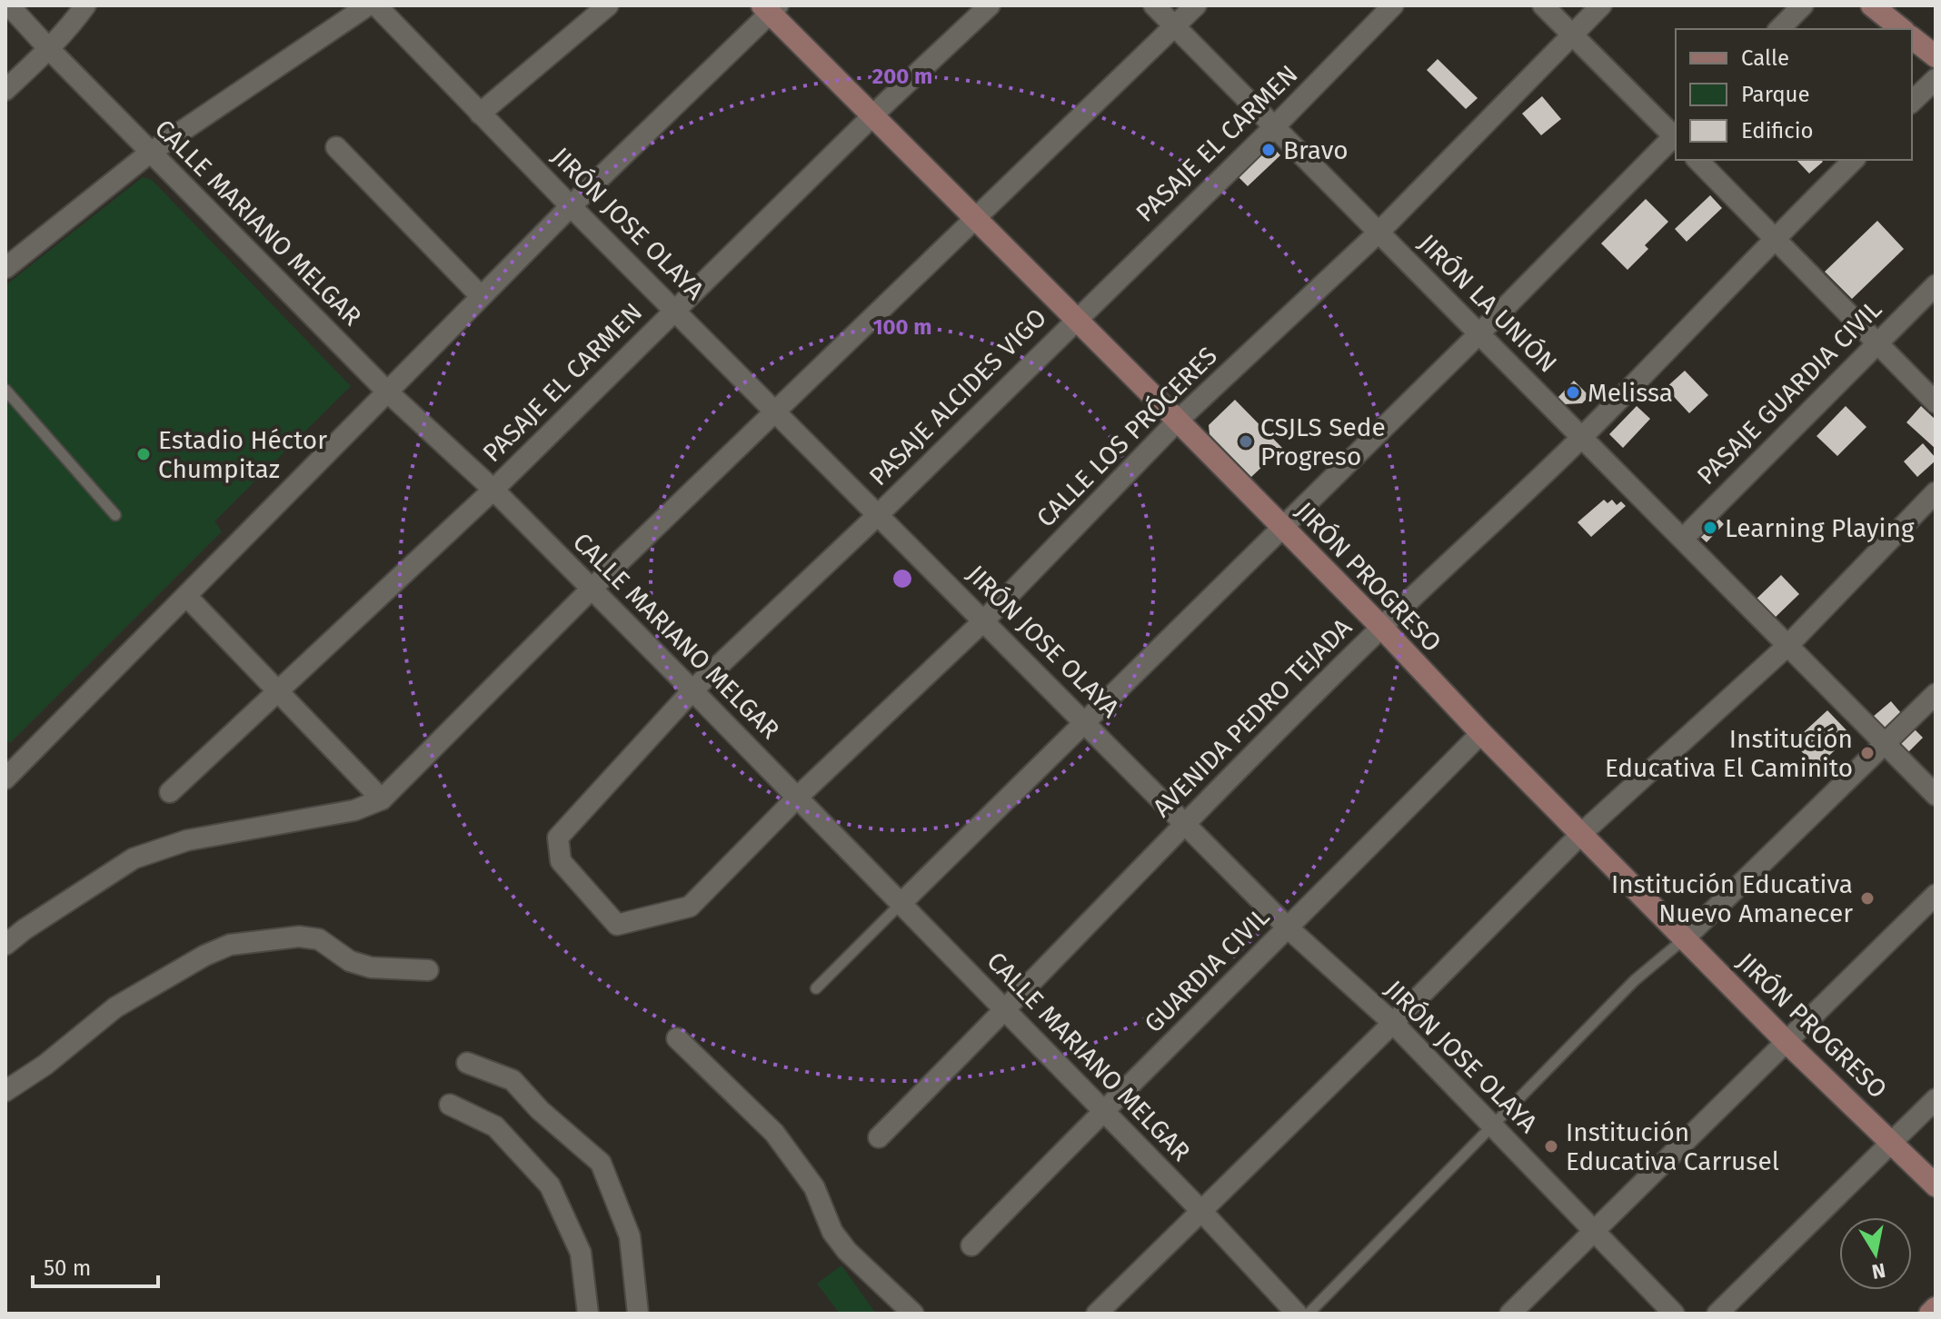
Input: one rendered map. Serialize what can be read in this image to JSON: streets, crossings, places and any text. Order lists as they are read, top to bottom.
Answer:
{
  "streets": {
    "street": [
      "PASAJE EL CARMEN",
      "CALLE MARIANO MELGAR",
      "JIRÓN JOSE OLAYA",
      "JIRÓN LA UNIÓN",
      "PASAJE GUARDIA CIVIL",
      "PASAJE ALCIDES VIGO",
      "CALLE LOS PRÓCERES",
      "JIRÓN PROGRESO",
      "AVENIDA PEDRO TEJADA",
      "GUARDIA CIVIL"
    ]
  },
  "crossings": [
    ["PASAJE EL CARMEN", "CALLE MARIANO MELGAR"],
    ["PASAJE EL CARMEN", "JIRÓN JOSE OLAYA"],
    ["PASAJE EL CARMEN", "JIRÓN LA UNIÓN"],
    ["PASAJE EL CARMEN", "PASAJE ALCIDES VIGO"],
    ["PASAJE EL CARMEN", "JIRÓN PROGRESO"],
    ["CALLE MARIANO MELGAR", "PASAJE ALCIDES VIGO"],
    ["CALLE MARIANO MELGAR", "CALLE LOS PRÓCERES"],
    ["CALLE MARIANO MELGAR", "AVENIDA PEDRO TEJADA"],
    ["CALLE MARIANO MELGAR", "GUARDIA CIVIL"],
    ["JIRÓN JOSE OLAYA", "PASAJE ALCIDES VIGO"],
    ["JIRÓN JOSE OLAYA", "CALLE LOS PRÓCERES"],
    ["JIRÓN JOSE OLAYA", "AVENIDA PEDRO TEJADA"],
    ["JIRÓN JOSE OLAYA", "GUARDIA CIVIL"],
    ["JIRÓN LA UNIÓN", "PASAJE GUARDIA CIVIL"],
    ["JIRÓN LA UNIÓN", "CALLE LOS PRÓCERES"],
    ["JIRÓN LA UNIÓN", "AVENIDA PEDRO TEJADA"],
    ["PASAJE ALCIDES VIGO", "CALLE LOS PRÓCERES"],
    ["PASAJE ALCIDES VIGO", "JIRÓN PROGRESO"],
    ["CALLE LOS PRÓCERES", "JIRÓN PROGRESO"],
    ["JIRÓN PROGRESO", "AVENIDA PEDRO TEJADA"],
    ["JIRÓN PROGRESO", "GUARDIA CIVIL"]
  ],
  "places": [
    "Bravo",
    "Melissa",
    "CSJLS Sede Progreso",
    "Estadio Héctor Chumpitaz",
    "Learning Playing",
    "Institución Educativa El Caminito",
    "Institución Educativa Nuevo Amanecer",
    "Institución Educativa Carrusel"
  ],
  "legend": ["Calle", "Parque", "Edificio"],
  "scale_bar": "50 m",
  "north": "bottom",
  "rings": ["200 m", "100 m"]
}
